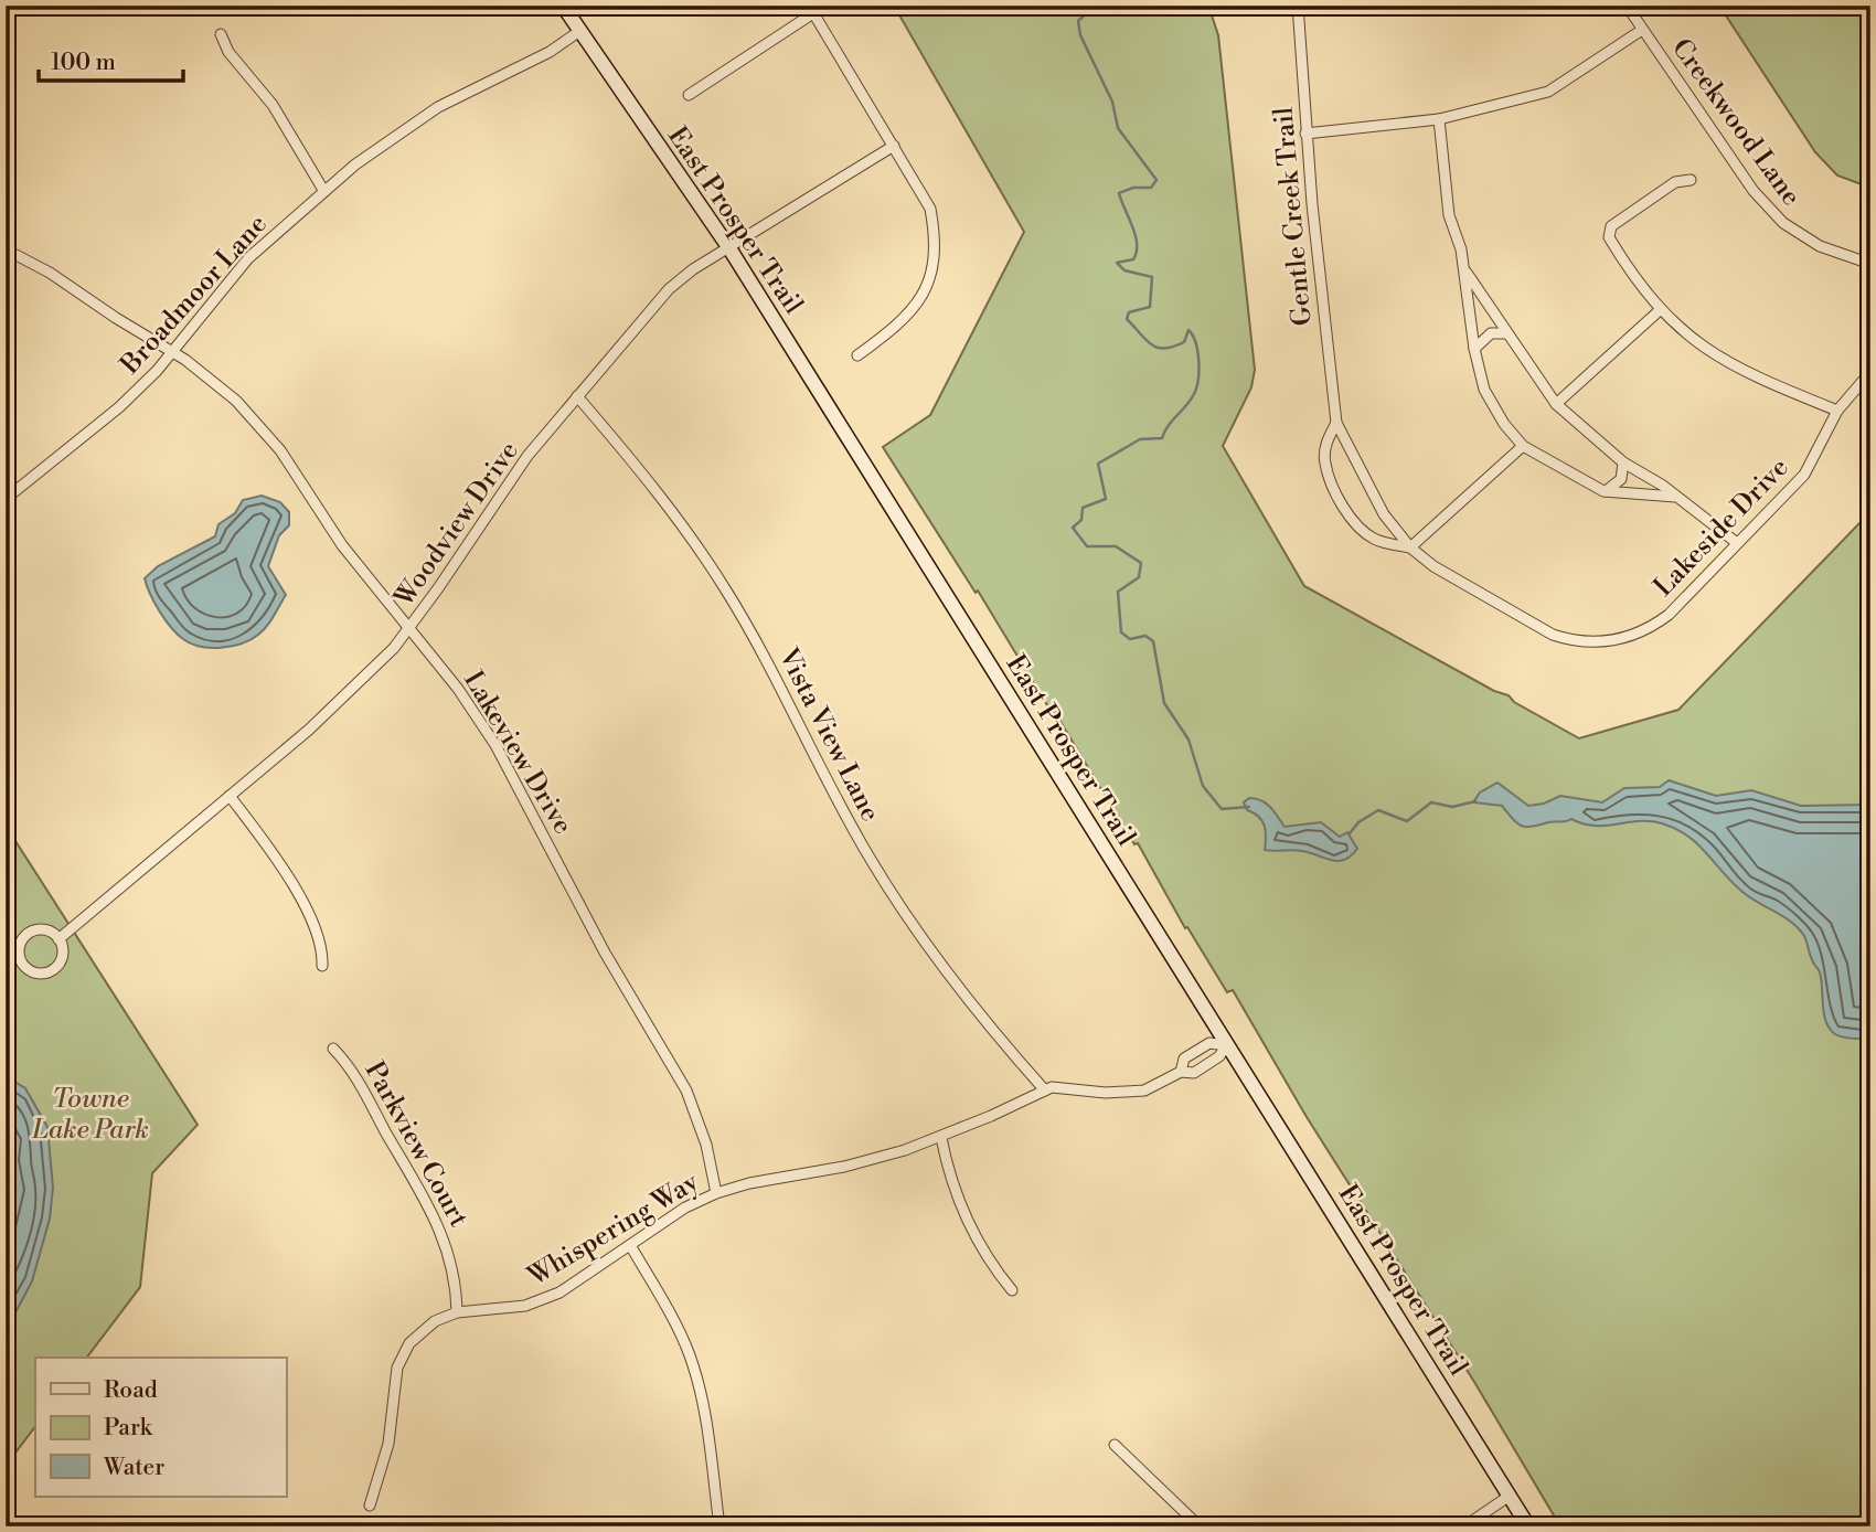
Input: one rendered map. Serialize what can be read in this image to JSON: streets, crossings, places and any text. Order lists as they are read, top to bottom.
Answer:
{
  "streets": {
    "main road": ["East Prosper Trail"],
    "street": [
      "Creekwood Lane",
      "Gentle Creek Trail",
      "Broadmoor Lane",
      "Woodview Drive",
      "Lakeside Drive",
      "Vista View Lane",
      "Lakeview Drive",
      "Parkview Court",
      "Whispering Way"
    ]
  },
  "crossings": [
    ["Gentle Creek Trail", "Lakeside Drive"],
    ["East Prosper Trail", "Broadmoor Lane"],
    ["East Prosper Trail", "Woodview Drive"],
    ["East Prosper Trail", "Whispering Way"],
    ["Broadmoor Lane", "Lakeview Drive"],
    ["Woodview Drive", "Vista View Lane"],
    ["Woodview Drive", "Lakeview Drive"],
    ["Vista View Lane", "Whispering Way"],
    ["Lakeview Drive", "Whispering Way"],
    ["Parkview Court", "Whispering Way"]
  ],
  "parks": ["Towne Lake Park"],
  "legend": ["Road", "Park", "Water"],
  "scale_bar": "100 m"
}
